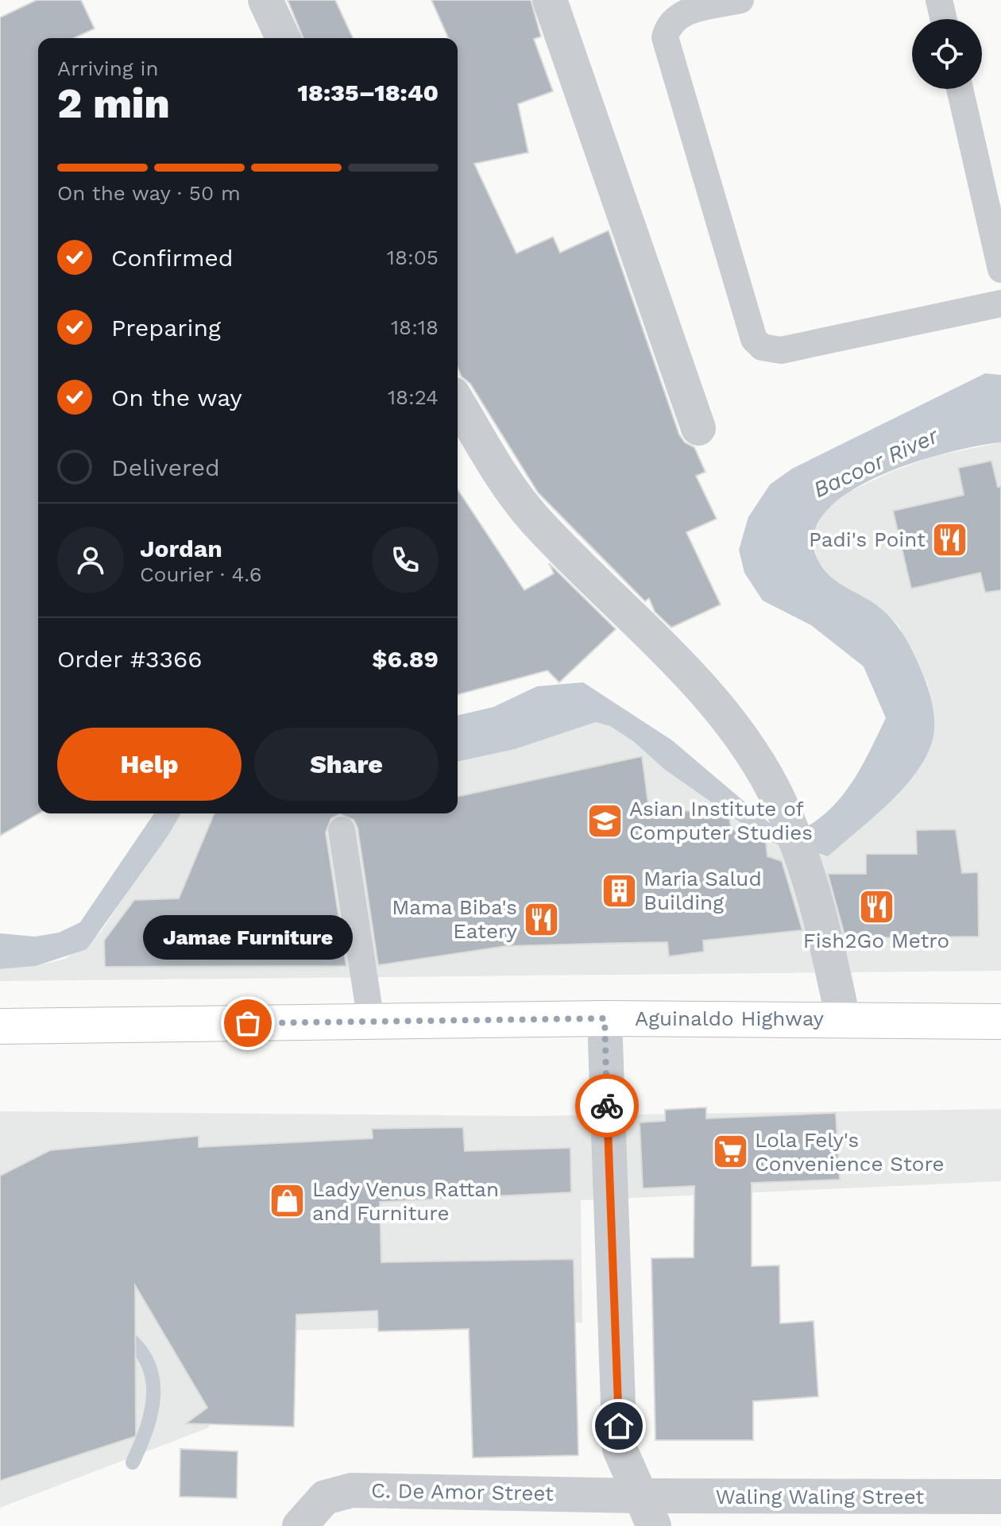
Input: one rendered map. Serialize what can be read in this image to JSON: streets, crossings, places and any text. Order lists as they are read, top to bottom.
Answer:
{
  "streets": {
    "highway": ["Aguinaldo Highway"],
    "street": ["C. De Amor Street", "Waling Waling Street"]
  },
  "crossings": [
    ["C. De Amor Street", "Waling Waling Street"]
  ],
  "water": ["Bacoor River"],
  "places": {
    "restaurant": ["Padi's Point", "Fish2Go Metro", "Mama Biba's Eatery"],
    "school or university": ["Asian Institute of Computer Studies"],
    "building": ["Maria Salud Building"],
    "other": ["Jamae Furniture"],
    "supermarket": ["Lola Fely's Convenience Store"],
    "shop": ["Lady Venus Rattan and Furniture"]
  },
  "page": {
    "heading": ["2 min", "Arriving in", "18:35–18:40"],
    "panel": [
      "Jordan",
      "Courier · 4.6",
      "Order #3366",
      "$6.89"
    ],
    "bar": "On the way · 50 m",
    "list": [
      ["Confirmed", "18:05"],
      ["Preparing", "18:18"],
      ["On the way", "18:24"],
      "Delivered"
    ],
    "buttons": ["Help", "Share"],
    "bubble": "Jamae Furniture"
  }
}
